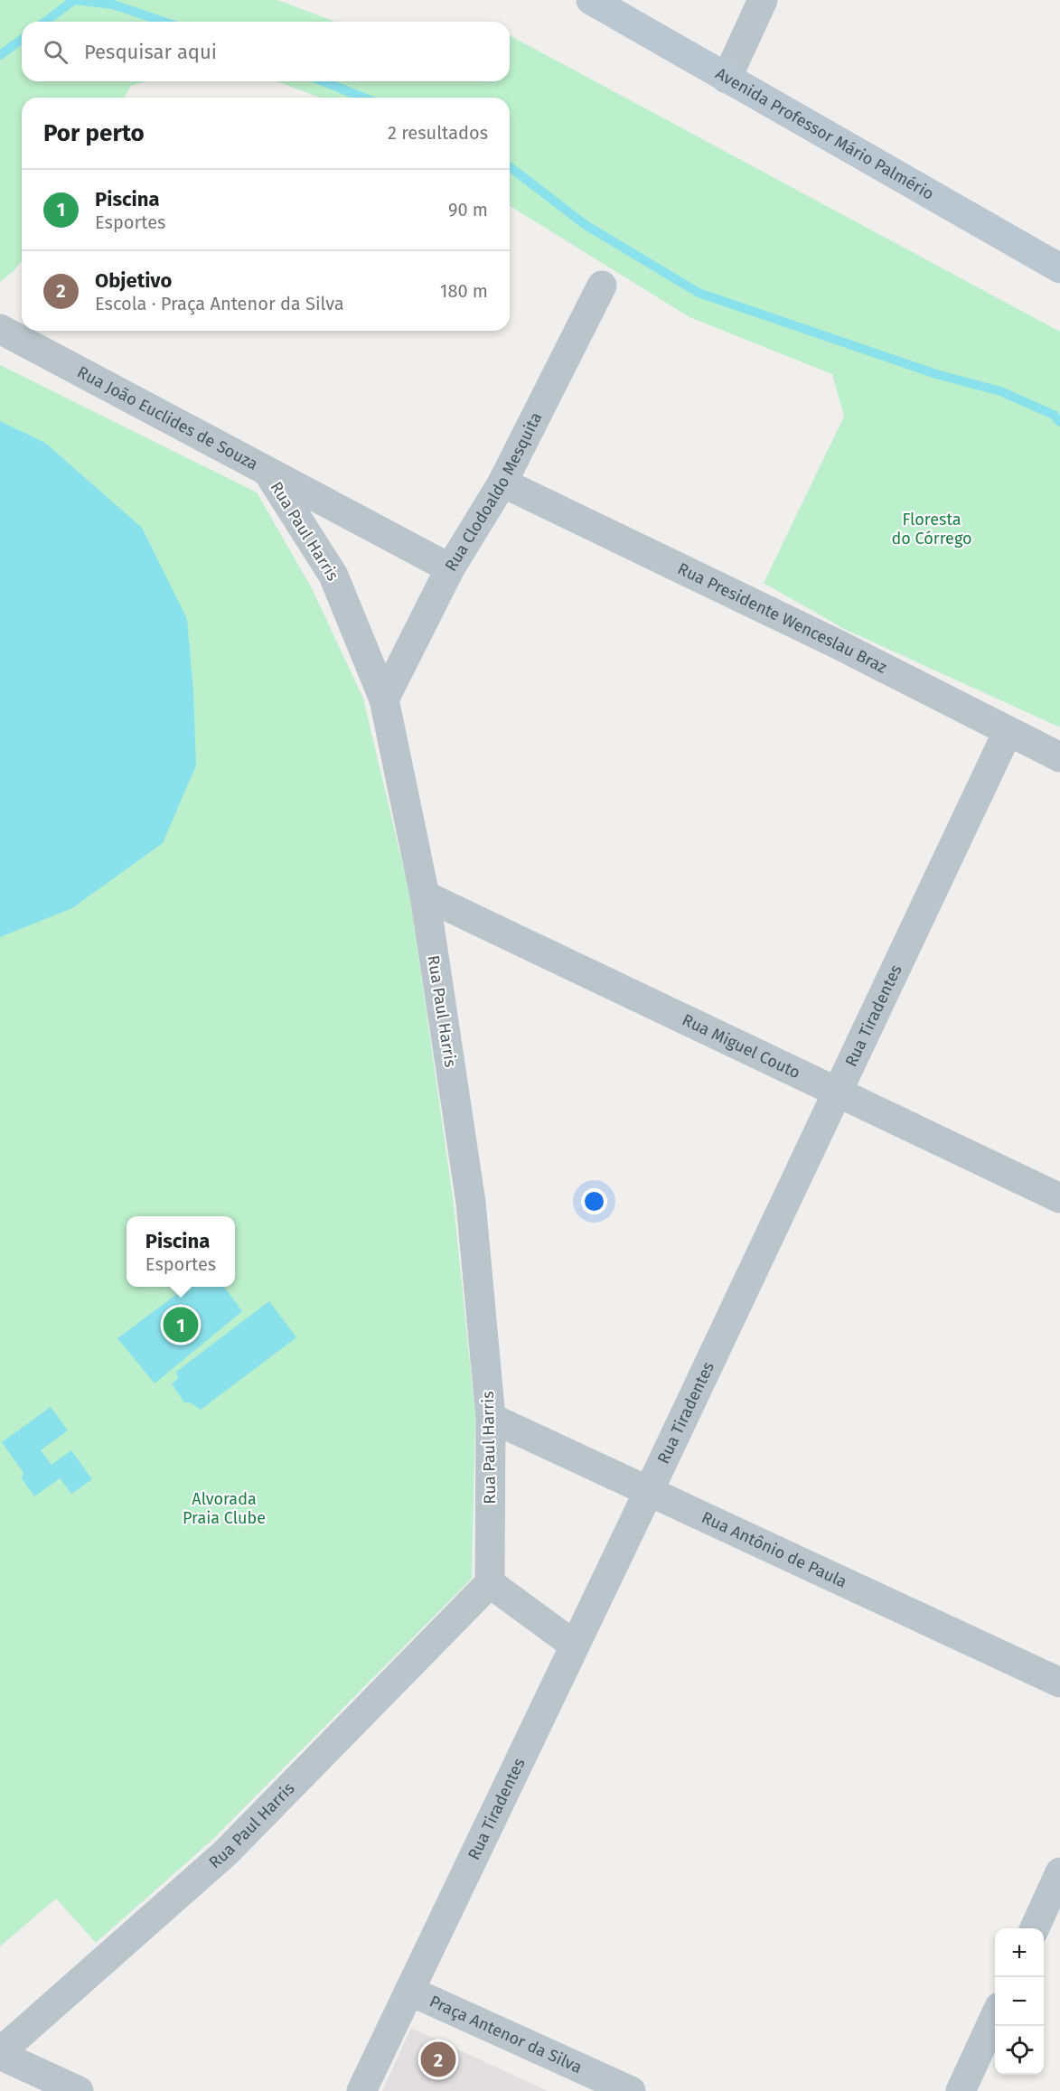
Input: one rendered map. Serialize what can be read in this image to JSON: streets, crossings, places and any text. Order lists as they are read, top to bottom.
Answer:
{
  "streets": {
    "street": [
      "Avenida Professor Mário Palmério",
      "Rua João Euclides de Souza",
      "Rua Clodoaldo Mesquita",
      "Rua Paul Harris",
      "Rua Presidente Wenceslau Braz",
      "Rua Tiradentes",
      "Rua Miguel Couto",
      "Rua Antônio de Paula",
      "Praça Antenor da Silva"
    ]
  },
  "crossings": [
    ["Rua João Euclides de Souza", "Rua Clodoaldo Mesquita"],
    ["Rua João Euclides de Souza", "Rua Paul Harris"],
    ["Rua Clodoaldo Mesquita", "Rua Paul Harris"],
    ["Rua Clodoaldo Mesquita", "Rua Presidente Wenceslau Braz"],
    ["Rua Paul Harris", "Rua Miguel Couto"],
    ["Rua Paul Harris", "Rua Antônio de Paula"],
    ["Rua Presidente Wenceslau Braz", "Rua Tiradentes"],
    ["Rua Tiradentes", "Rua Miguel Couto"],
    ["Rua Tiradentes", "Rua Antônio de Paula"],
    ["Rua Tiradentes", "Praça Antenor da Silva"]
  ],
  "parks": ["Floresta do Córrego", "Alvorada Praia Clube"],
  "page": {
    "search": "Pesquisar aqui",
    "heading": ["Por perto", "2 resultados"],
    "list": [
      {
        "mark": "1",
        "name": "Piscina",
        "note": "Esportes",
        "value": "90 m"
      },
      {
        "mark": "2",
        "name": "Objetivo",
        "note": "Escola · Praça Antenor da Silva",
        "value": "180 m"
      }
    ],
    "popup": ["Piscina", "Esportes"],
    "pins": ["1", "2"],
    "map_buttons": ["+", "−"]
  }
}
